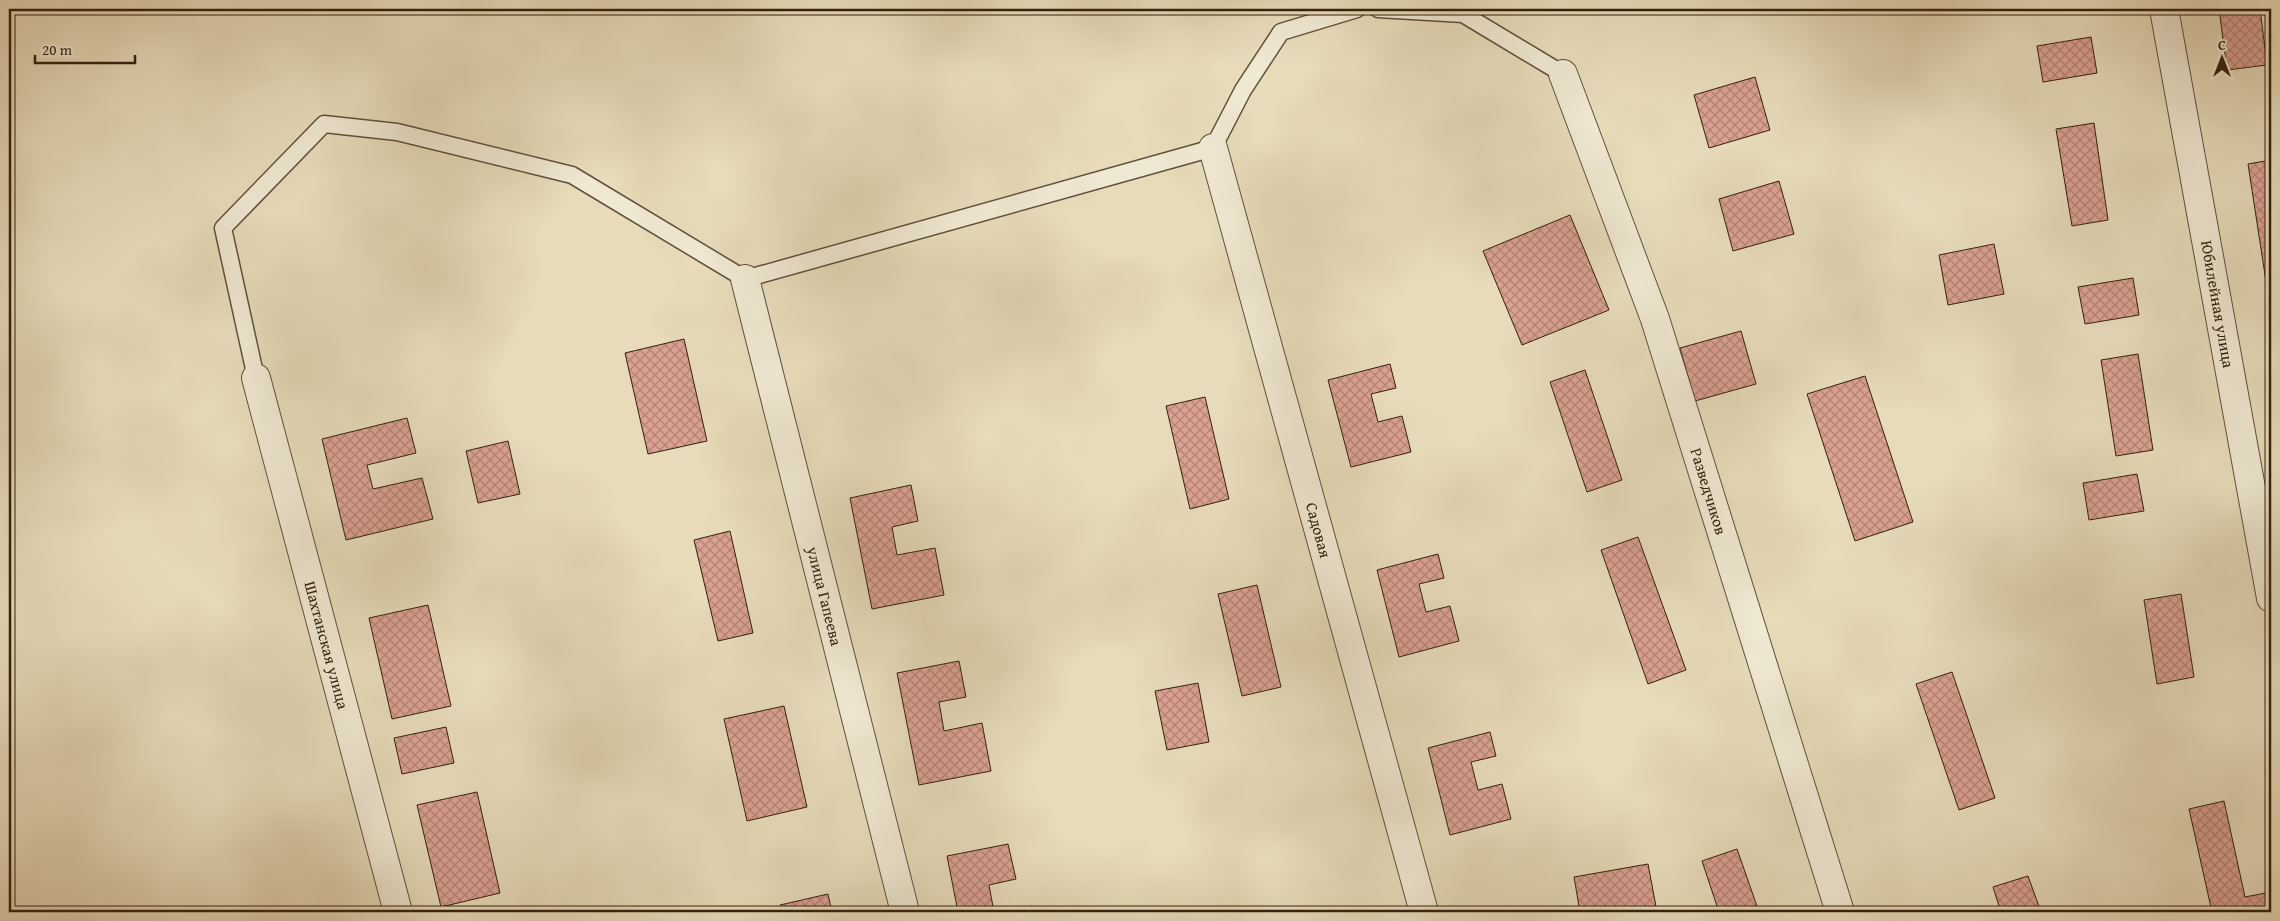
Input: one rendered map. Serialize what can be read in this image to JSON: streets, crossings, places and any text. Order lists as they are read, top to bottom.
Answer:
{
  "streets": {
    "street": [
      "Юбилейная улица",
      "Разведчиков",
      "Садовая",
      "улица Гапеева",
      "Шахтанская улица"
    ]
  },
  "scale_bar": "20 m",
  "north": "top"
}
